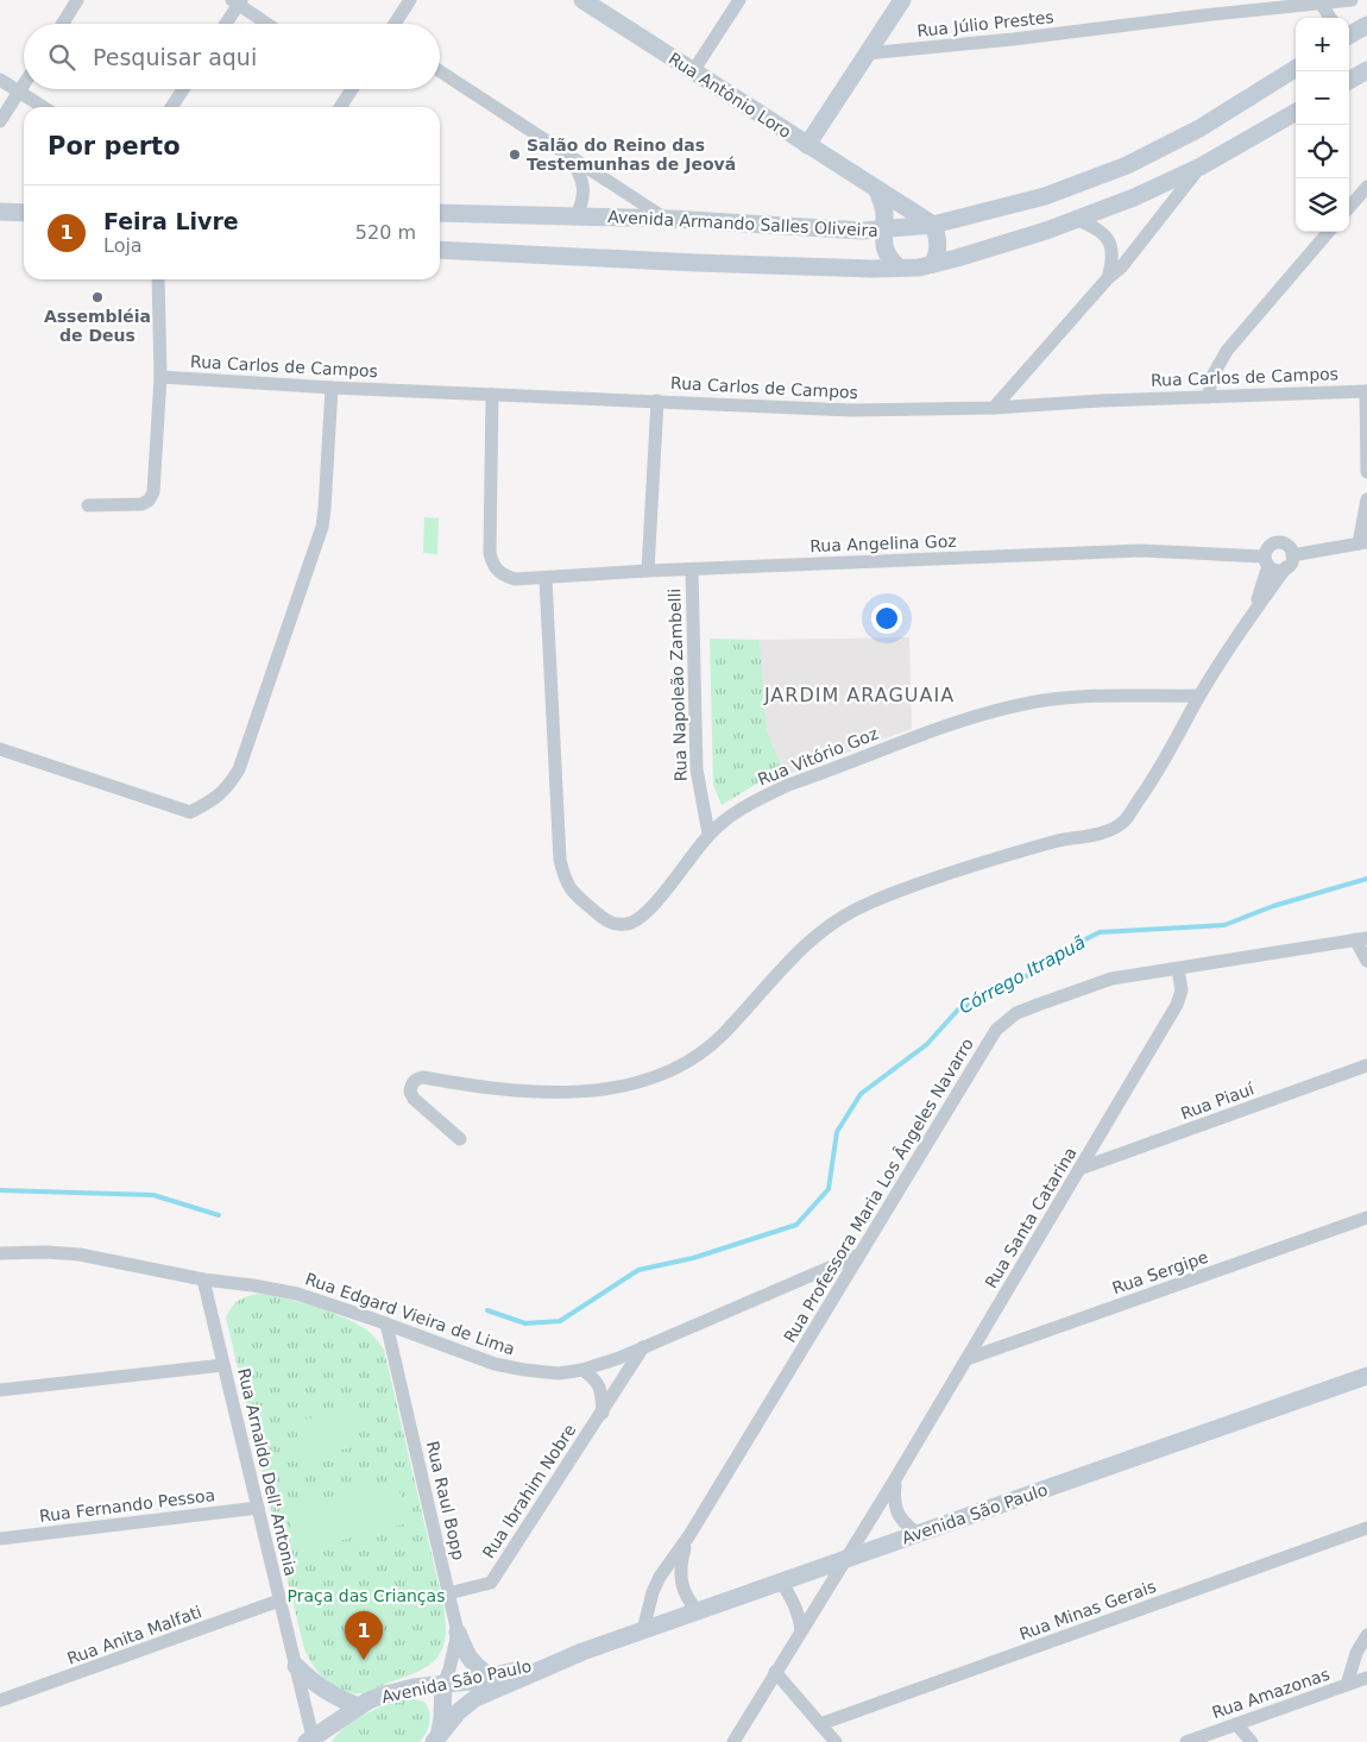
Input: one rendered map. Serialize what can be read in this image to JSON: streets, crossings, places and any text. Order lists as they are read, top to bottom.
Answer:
{
  "streets": {
    "street": [
      "Rua Júlio Prestes",
      "Rua Antônio Loro",
      "Avenida Armando Salles Oliveira",
      "Rua Carlos de Campos",
      "Rua Angelina Goz",
      "Rua Napoleão Zambelli",
      "Rua Vitório Goz",
      "Rua Piauí",
      "Rua Professora Maria Los Ângeles Navarro",
      "Rua Santa Catarina",
      "Rua Sergipe",
      "Rua Edgard Vieira de Lima",
      "Rua Arnaldo Dell' Antonia",
      "Rua Ibrahim Nobre",
      "Rua Raul Bopp",
      "Rua Fernando Pessoa",
      "Avenida São Paulo",
      "Rua Minas Gerais",
      "Rua Anita Malfati",
      "Rua Amazonas"
    ]
  },
  "crossings": [
    ["Rua Antônio Loro", "Avenida Armando Salles Oliveira"],
    ["Rua Carlos de Campos", "Rua Angelina Goz"],
    ["Rua Angelina Goz", "Rua Napoleão Zambelli"],
    ["Rua Angelina Goz", "Rua Vitório Goz"],
    ["Rua Napoleão Zambelli", "Rua Vitório Goz"],
    ["Rua Piauí", "Rua Santa Catarina"],
    ["Rua Professora Maria Los Ângeles Navarro", "Rua Santa Catarina"],
    ["Rua Professora Maria Los Ângeles Navarro", "Rua Edgard Vieira de Lima"],
    ["Rua Professora Maria Los Ângeles Navarro", "Avenida São Paulo"],
    ["Rua Santa Catarina", "Rua Sergipe"],
    ["Rua Santa Catarina", "Avenida São Paulo"],
    ["Rua Edgard Vieira de Lima", "Rua Arnaldo Dell' Antonia"],
    ["Rua Edgard Vieira de Lima", "Rua Ibrahim Nobre"],
    ["Rua Edgard Vieira de Lima", "Rua Raul Bopp"],
    ["Rua Arnaldo Dell' Antonia", "Rua Fernando Pessoa"],
    ["Rua Arnaldo Dell' Antonia", "Avenida São Paulo"],
    ["Rua Arnaldo Dell' Antonia", "Rua Anita Malfati"],
    ["Rua Ibrahim Nobre", "Rua Raul Bopp"],
    ["Rua Raul Bopp", "Avenida São Paulo"]
  ],
  "districts": ["JARDIM ARAGUAIA"],
  "water": ["Córrego Itrapuã"],
  "parks": ["Praça das Crianças"],
  "places": ["Salão do Reino das Testemunhas de Jeová", "Assembléia de Deus"],
  "page": {
    "map_buttons": ["+", "−"],
    "search": "Pesquisar aqui",
    "heading": "Por perto",
    "list": [
      {
        "mark": "1",
        "name": "Feira Livre",
        "note": "Loja",
        "value": "520 m"
      }
    ],
    "pins": "1"
  }
}
